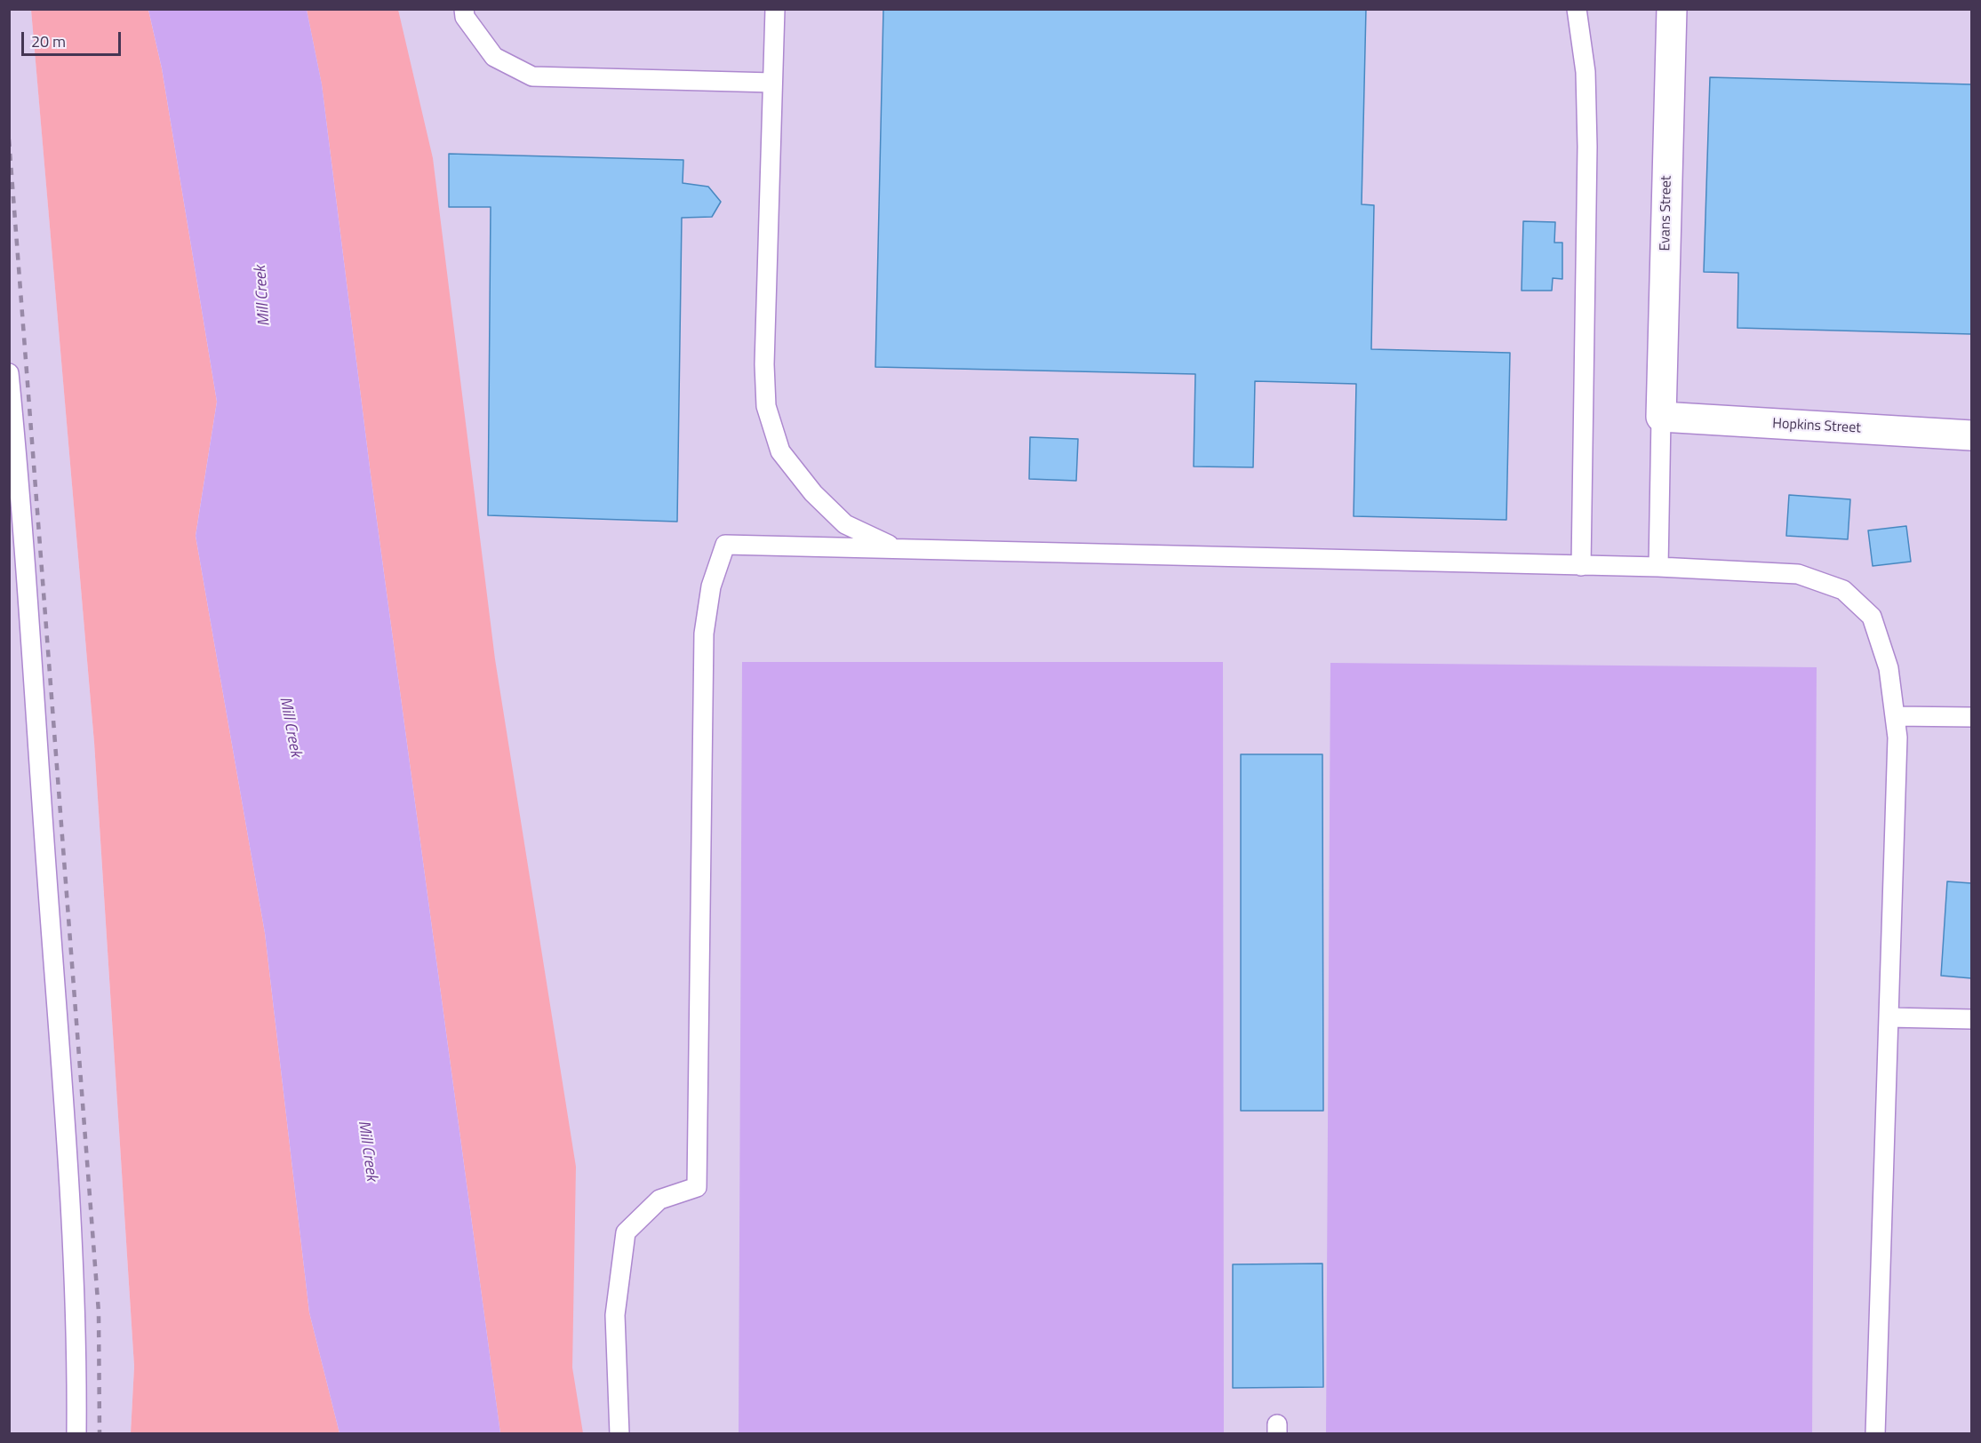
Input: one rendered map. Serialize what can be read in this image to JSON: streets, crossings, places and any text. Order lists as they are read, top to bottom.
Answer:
{
  "streets": {
    "street": ["Evans Street", "Hopkins Street"]
  },
  "crossings": [
    ["Evans Street", "Hopkins Street"]
  ],
  "water": ["Mill Creek"],
  "scale_bar": "20 m"
}
